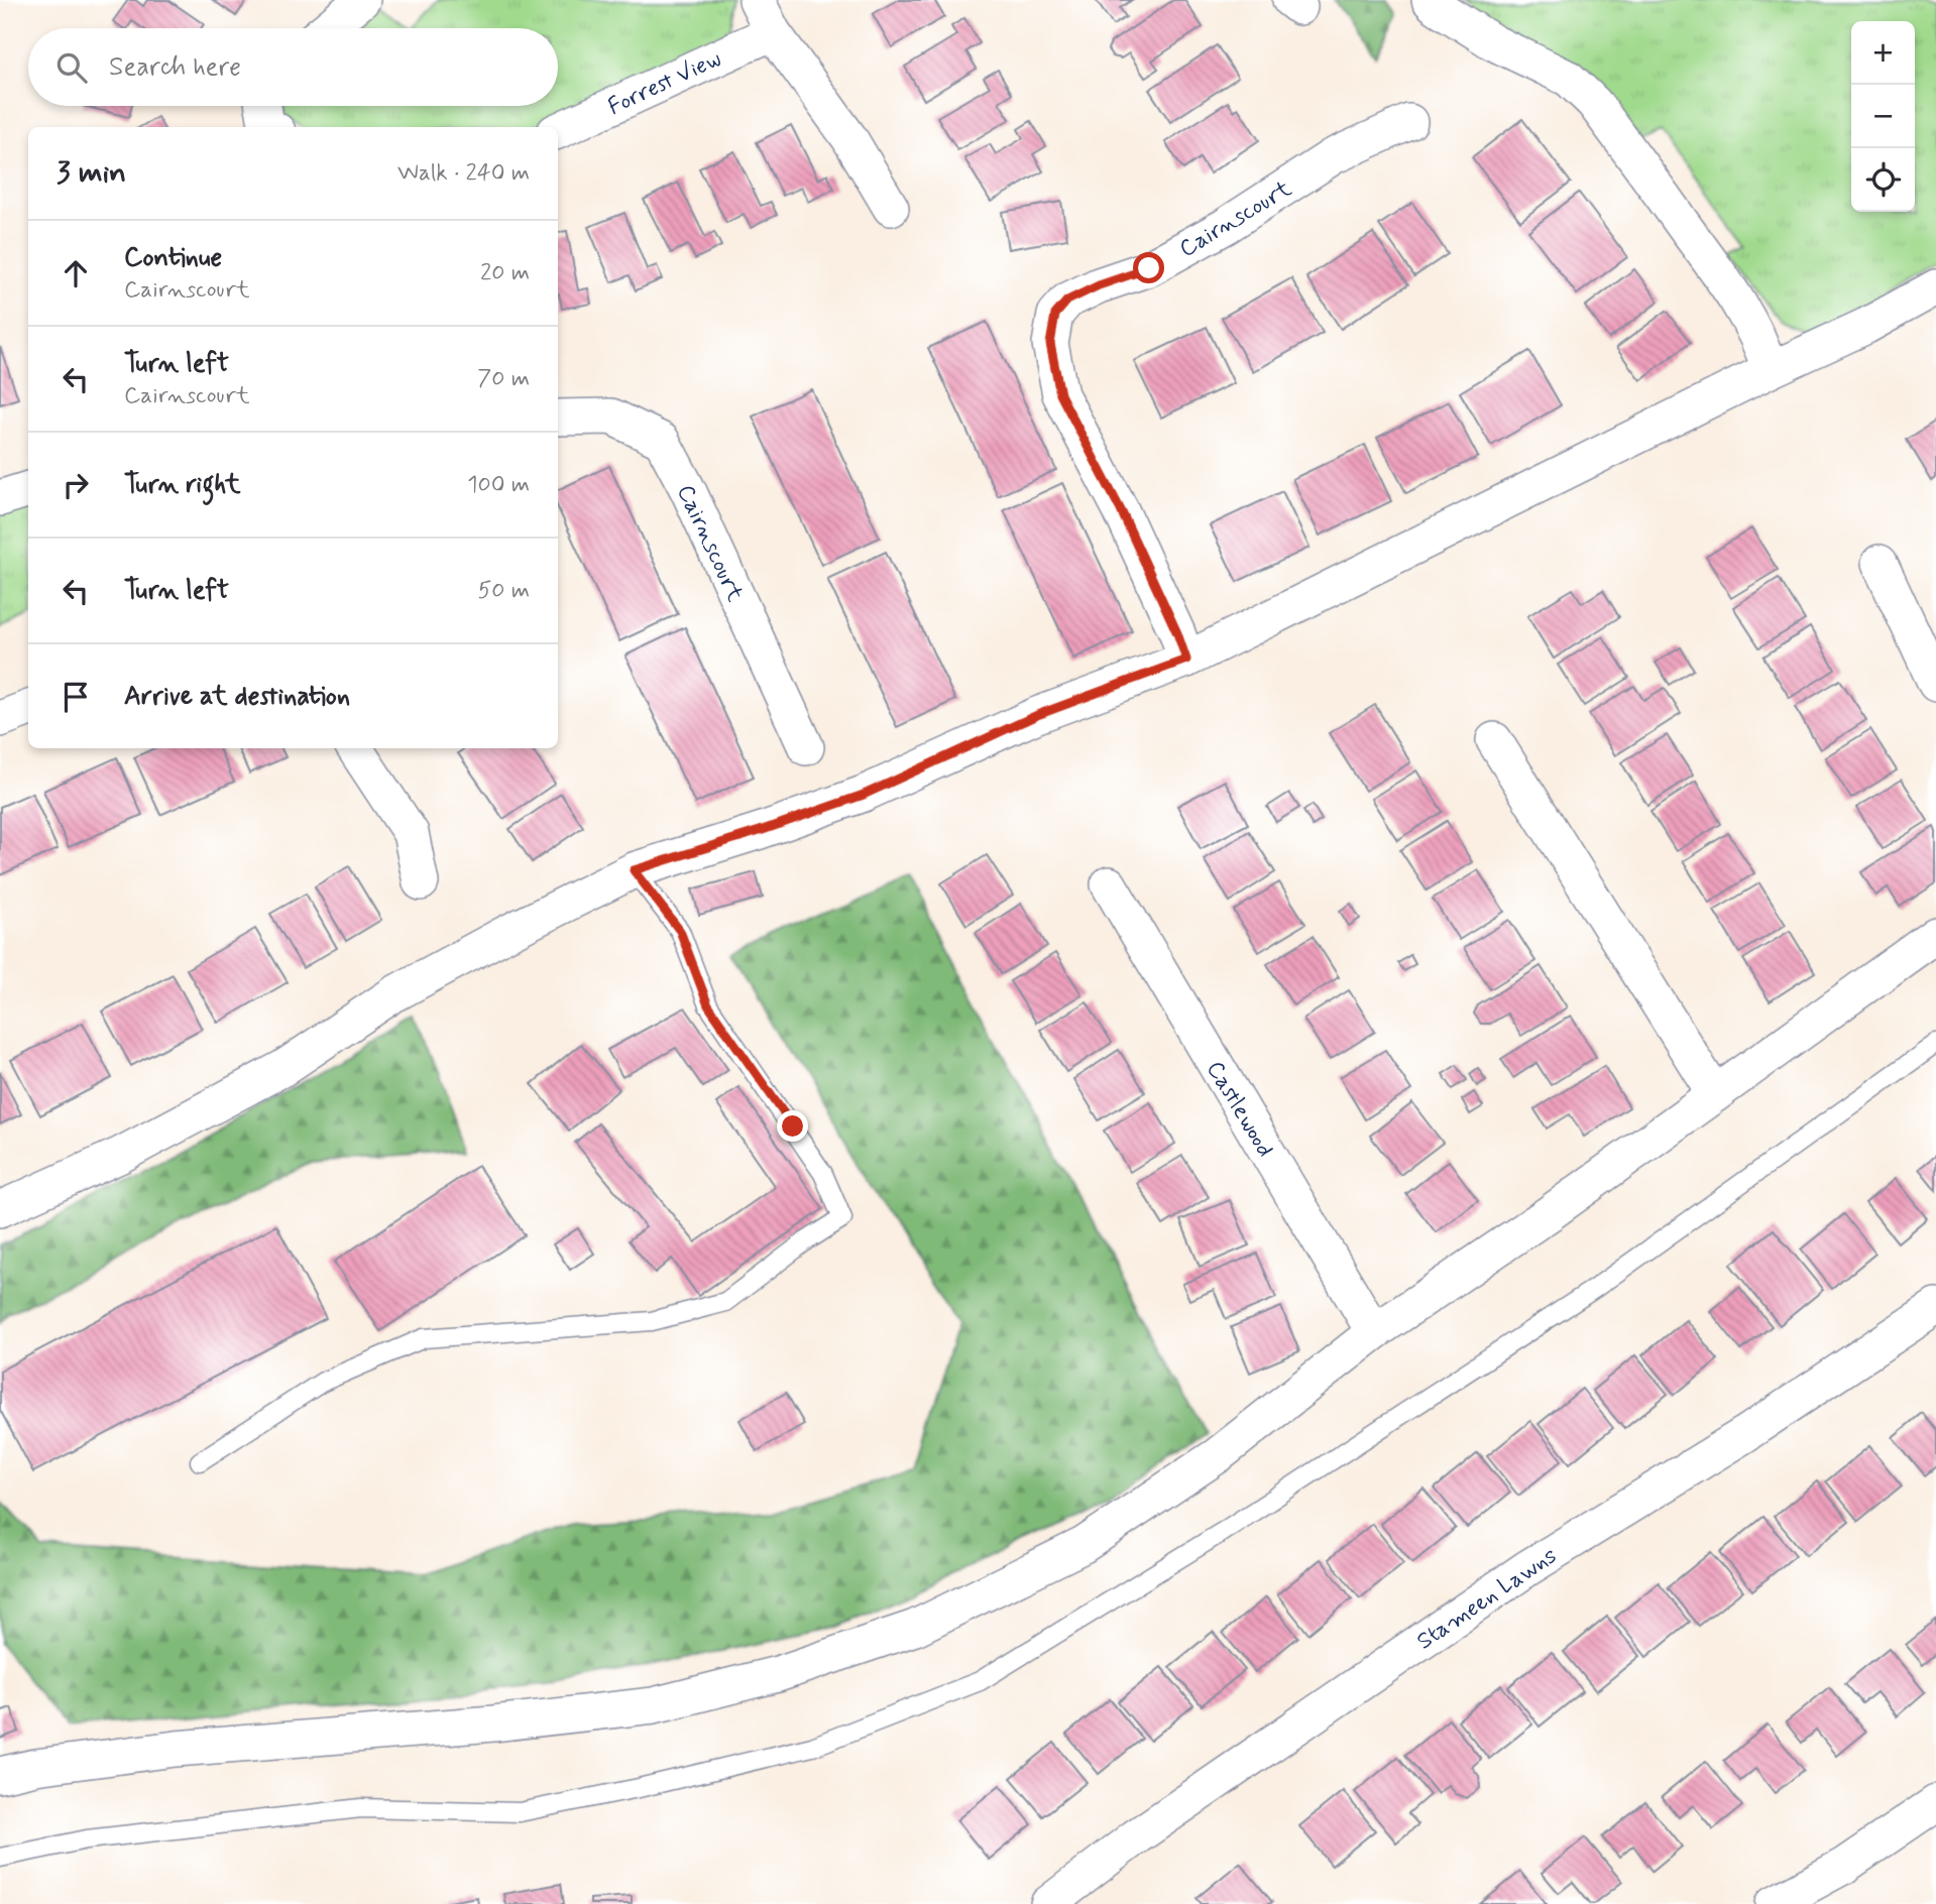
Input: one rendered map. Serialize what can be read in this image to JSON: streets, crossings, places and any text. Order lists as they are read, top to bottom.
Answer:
{
  "streets": {
    "street": [
      "Forrest View",
      "Cairnscourt",
      "Castlewood",
      "Stameen Lawns"
    ]
  },
  "page": {
    "map_buttons": ["+", "−"],
    "search": "Search here",
    "heading": ["3 min", "Walk · 240 m"],
    "list": [
      ["Continue", "Cairnscourt", "20 m"],
      ["Turn left", "Cairnscourt", "70 m"],
      ["Turn right", "100 m"],
      ["Turn left", "50 m"],
      "Arrive at destination"
    ]
  }
}
